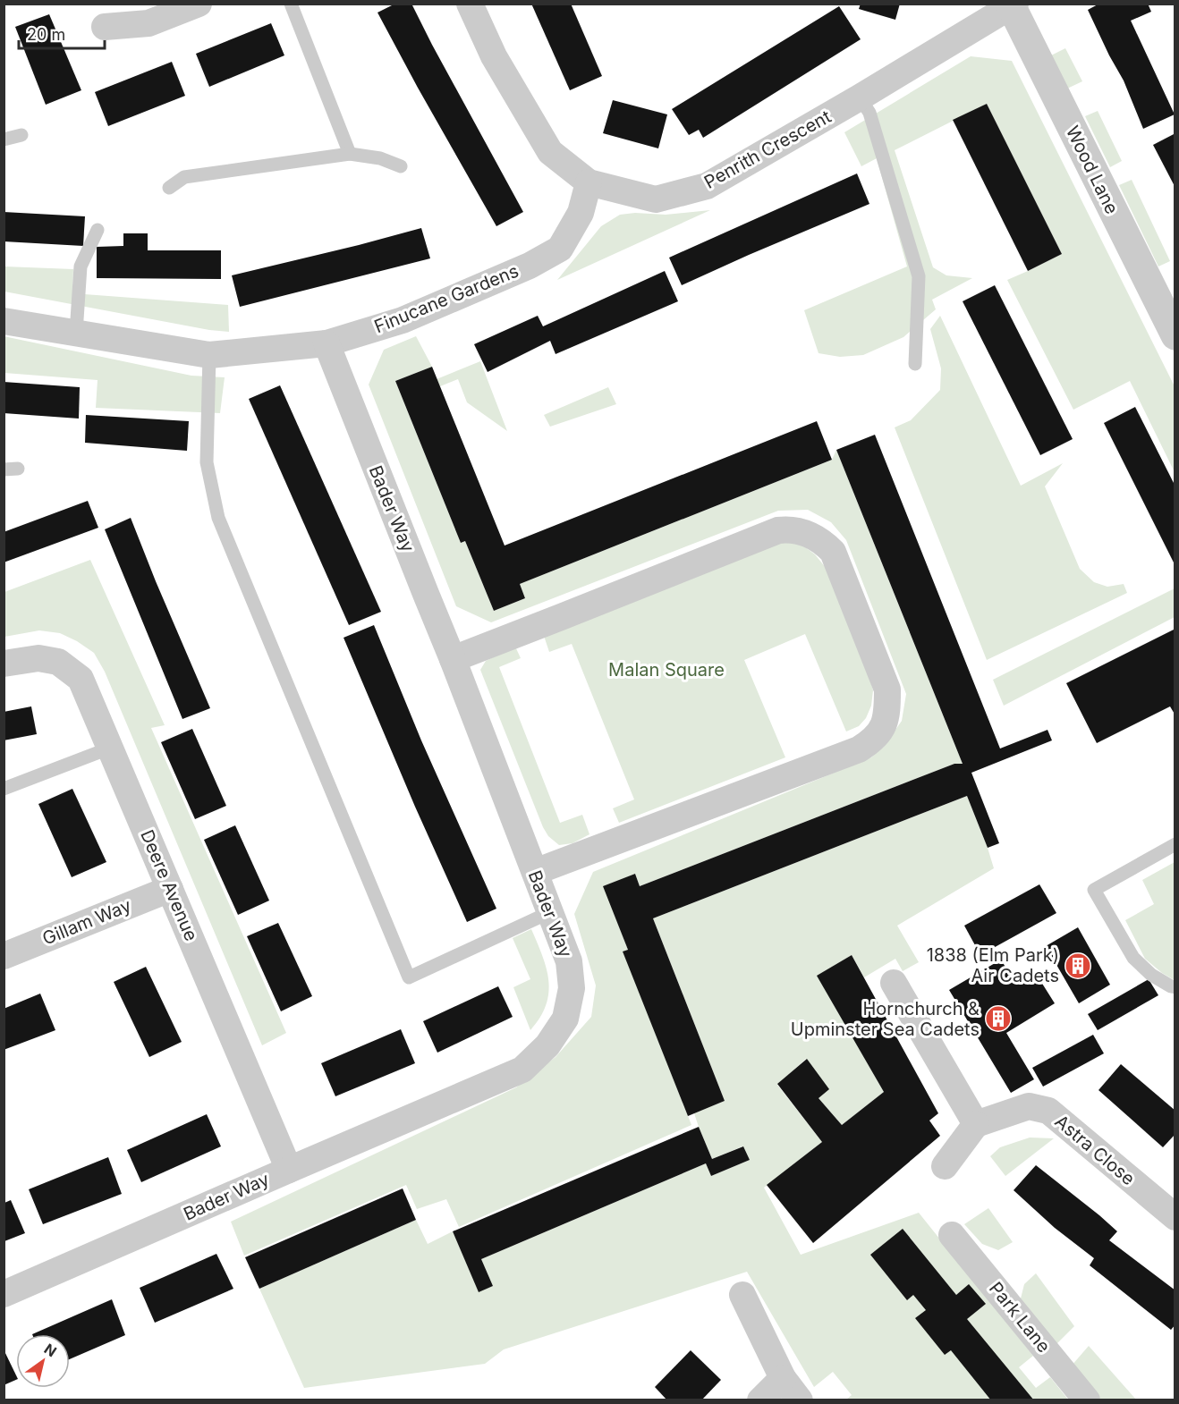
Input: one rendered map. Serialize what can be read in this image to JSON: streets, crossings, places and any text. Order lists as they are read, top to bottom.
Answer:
{
  "streets": {
    "street": [
      "Penrith Crescent",
      "Wood Lane",
      "Finucane Gardens",
      "Bader Way",
      "Deere Avenue",
      "Gillam Way",
      "Astra Close",
      "Park Lane"
    ]
  },
  "crossings": [
    ["Penrith Crescent", "Wood Lane"],
    ["Penrith Crescent", "Finucane Gardens"],
    ["Finucane Gardens", "Bader Way"],
    ["Bader Way", "Deere Avenue"],
    ["Deere Avenue", "Gillam Way"]
  ],
  "parks": ["Malan Square"],
  "places": {
    "building": ["1838 (Elm Park) Air Cadets", "Hornchurch & Upminster Sea Cadets"]
  },
  "scale_bar": "20 m",
  "north": "top right"
}
